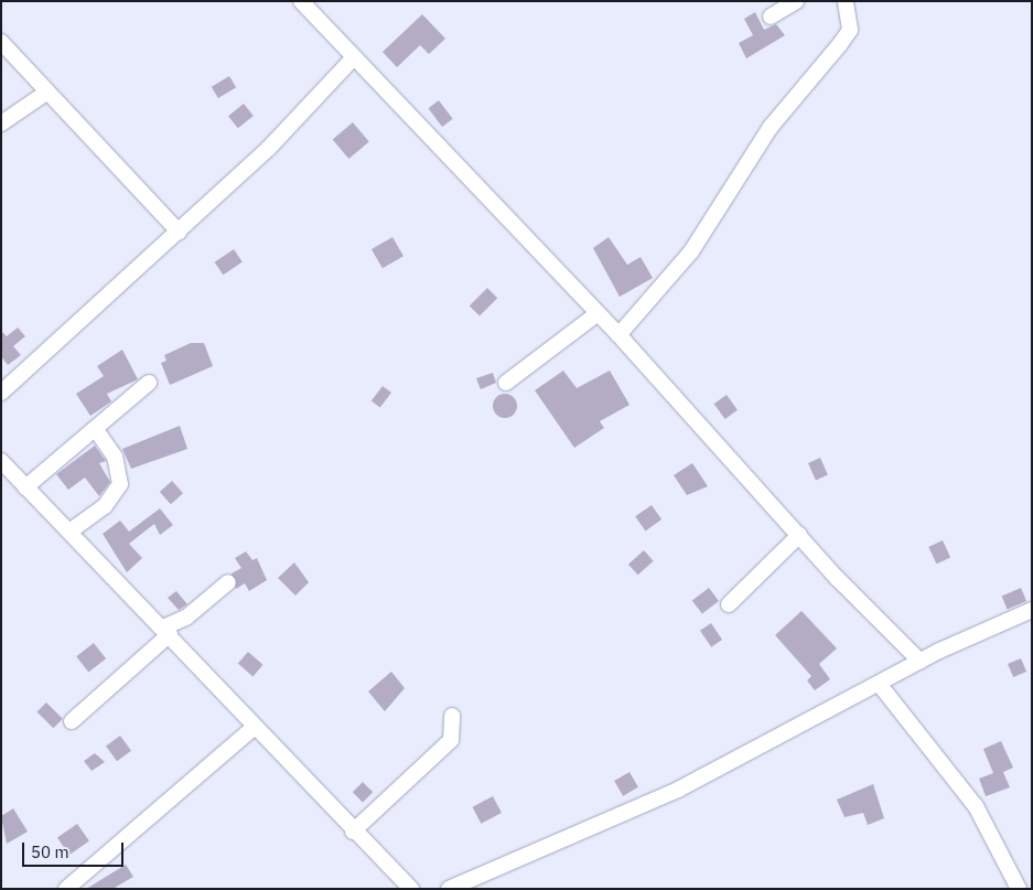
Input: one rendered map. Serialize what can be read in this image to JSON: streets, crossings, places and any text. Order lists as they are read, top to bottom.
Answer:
{
  "scale_bar": "50 m"
}
